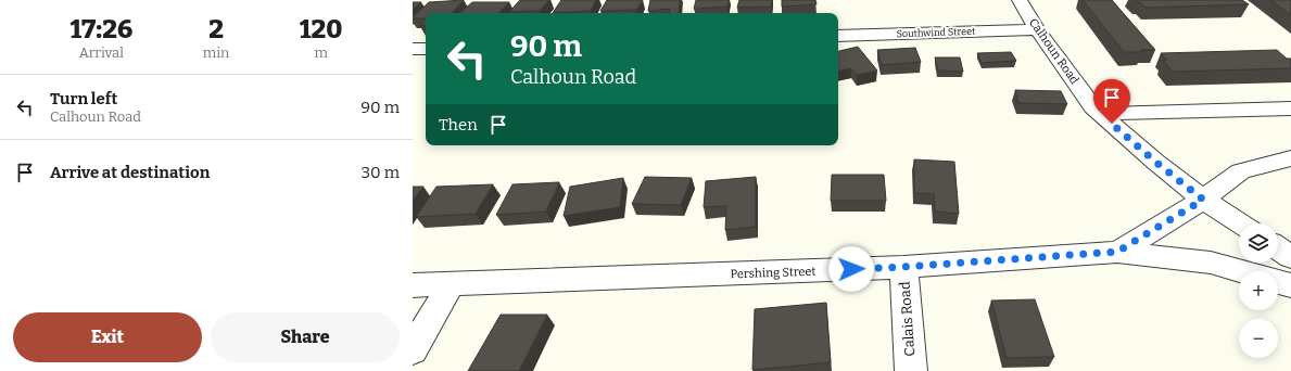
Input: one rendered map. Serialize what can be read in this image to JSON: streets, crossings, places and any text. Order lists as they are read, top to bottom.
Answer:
{
  "streets": {
    "street": [
      "Southwind Street",
      "Calhoun Road",
      "Pershing Street",
      "Calais Road"
    ]
  },
  "crossings": [
    ["Southwind Street", "Calhoun Road"],
    ["Calhoun Road", "Pershing Street"],
    ["Pershing Street", "Calais Road"]
  ],
  "page": {
    "eta": [
      "17:26",
      "Arrival",
      "2",
      "min",
      "120",
      "m"
    ],
    "turn": ["90 m", "Calhoun Road"],
    "list": [
      {
        "name": "Turn left",
        "note": "Calhoun Road",
        "value": "90 m"
      },
      {
        "name": "Arrive at destination",
        "value": "30 m"
      }
    ],
    "then": "Then",
    "map_buttons": ["+", "−"],
    "buttons": ["Exit", "Share"]
  }
}
